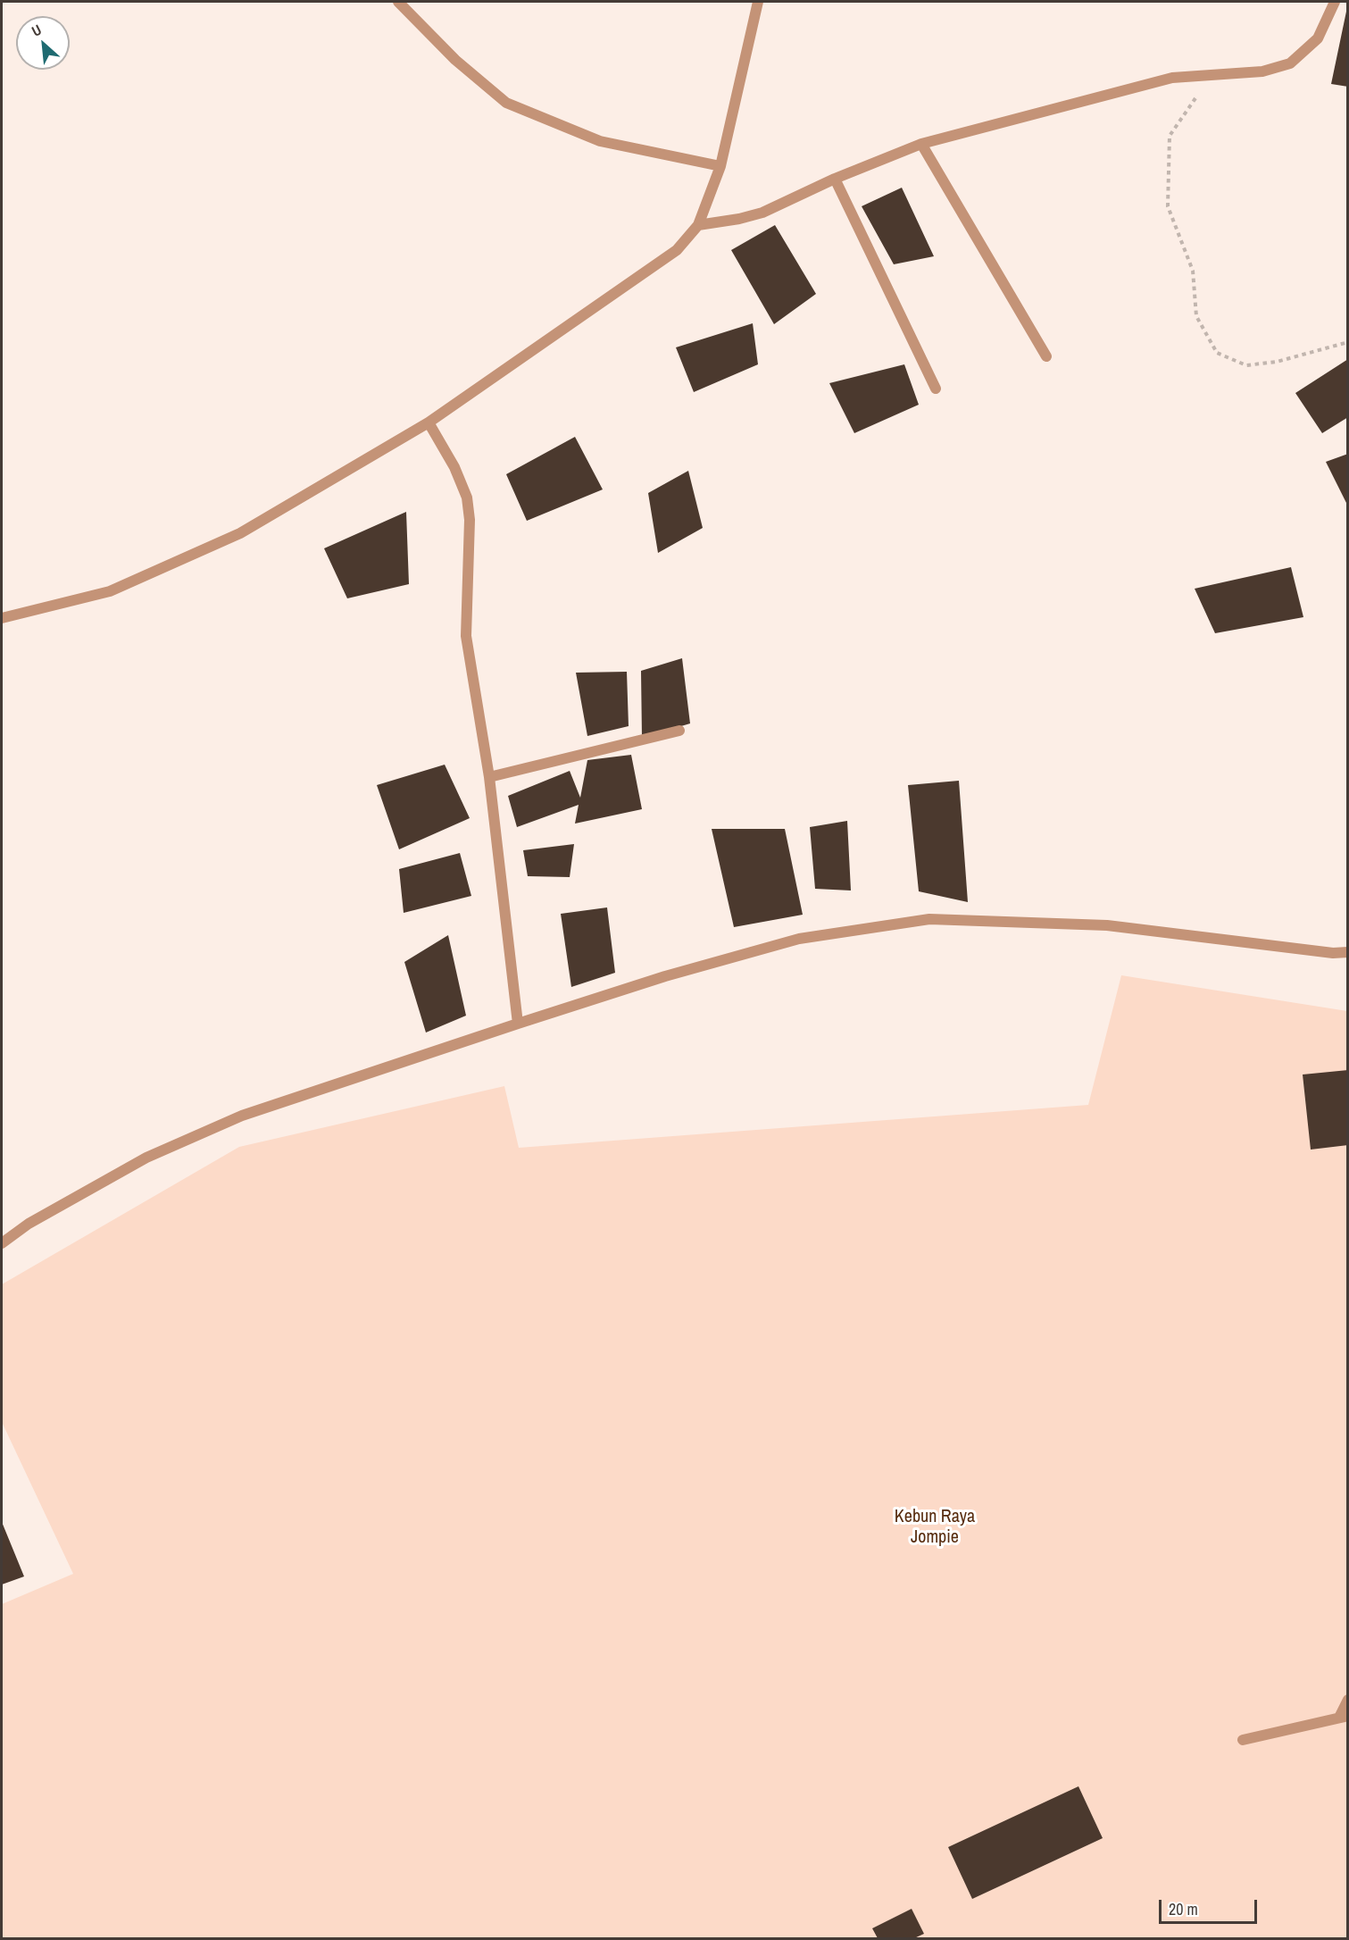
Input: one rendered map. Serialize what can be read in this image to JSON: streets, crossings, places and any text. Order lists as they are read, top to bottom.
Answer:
{
  "parks": ["Kebun Raya Jompie"],
  "scale_bar": "20 m",
  "north": "top left"
}
